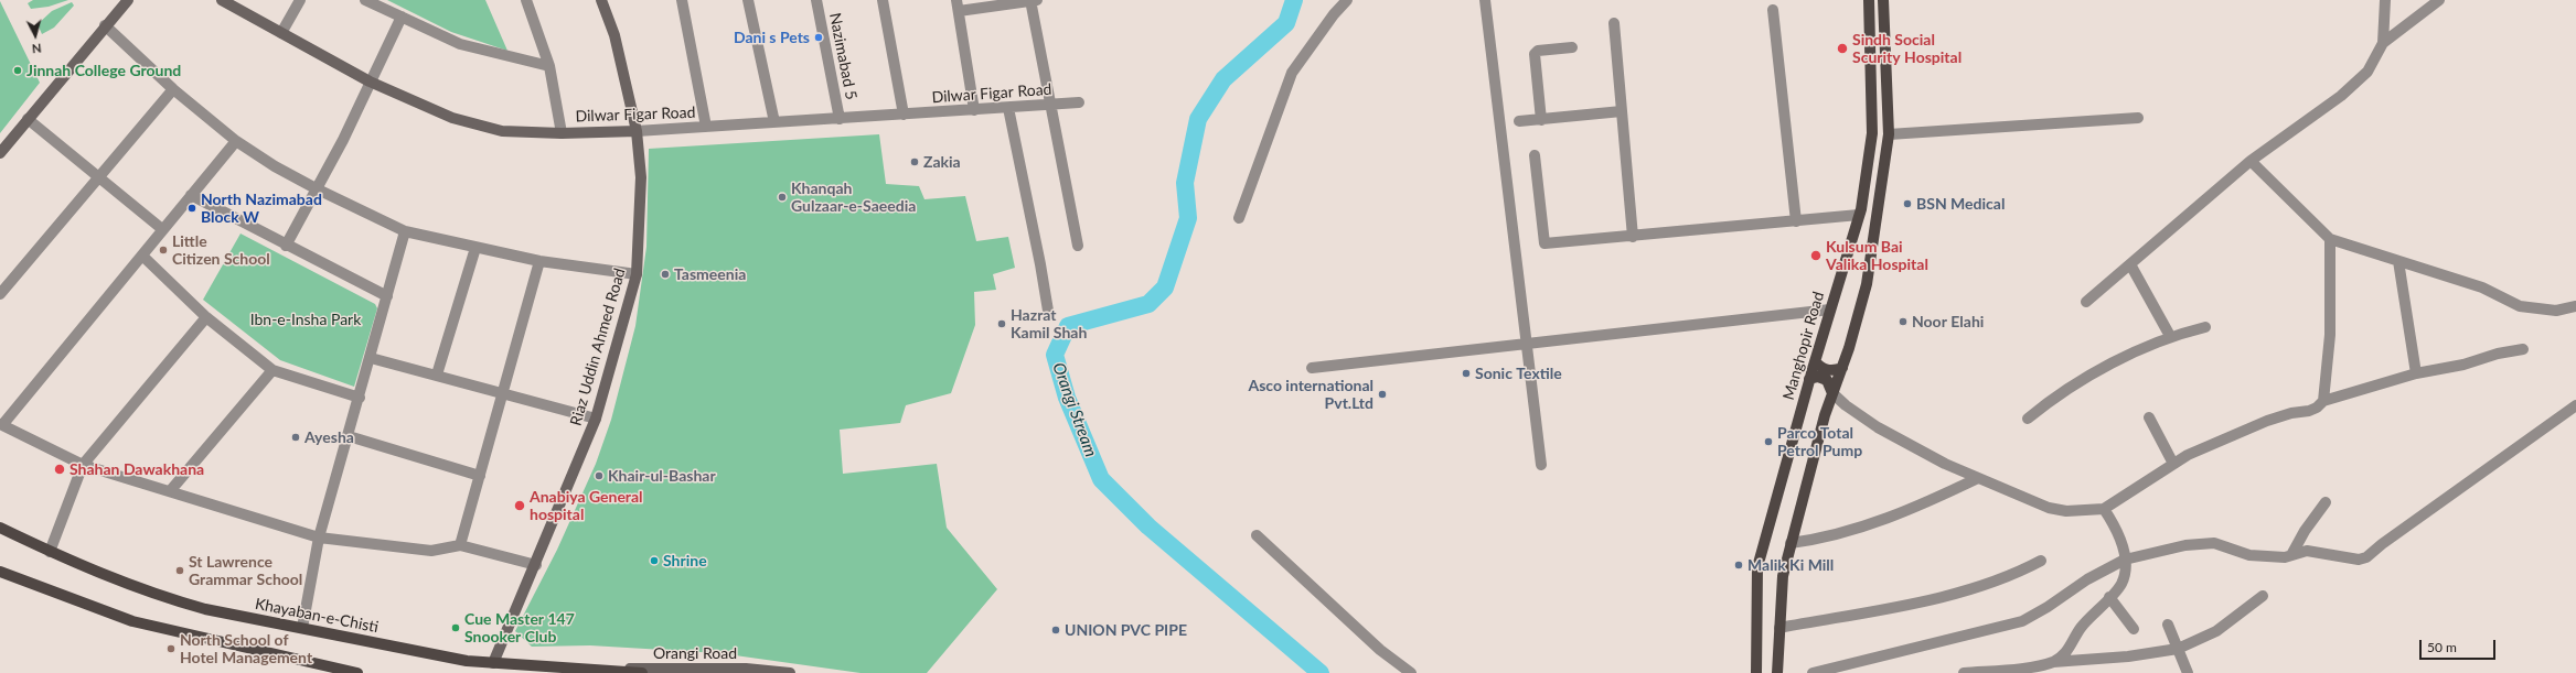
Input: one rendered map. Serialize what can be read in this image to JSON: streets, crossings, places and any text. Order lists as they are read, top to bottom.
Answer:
{
  "streets": {
    "main road": ["Manghopir Road", "Khayaban-e-Chisti"],
    "street": [
      "Nazimabad 5",
      "Dilwar Figar Road",
      "Riaz Uddin Ahmed Road",
      "Orangi Road"
    ]
  },
  "crossings": [
    ["Nazimabad 5", "Dilwar Figar Road"],
    ["Dilwar Figar Road", "Riaz Uddin Ahmed Road"],
    ["Riaz Uddin Ahmed Road", "Khayaban-e-Chisti"],
    ["Khayaban-e-Chisti", "Orangi Road"]
  ],
  "water": ["Orangi Stream"],
  "parks": ["Ibn-e-Insha Park"],
  "places": [
    "Dani s Pets",
    "Sindh Social Scurity Hospital",
    "Jinnah College Ground",
    "Zakia",
    "Khanqah Gulzaar-e-Saeedia",
    "BSN Medical",
    "North Nazimabad Block W",
    "Little Citizen School",
    "Kulsum Bai Valika Hospital",
    "Tasmeenia",
    "Noor Elahi",
    "Hazrat Kamil Shah",
    "Sonic Textile",
    "Asco international Pvt.Ltd",
    "Ayesha",
    "Parco Total Petrol Pump",
    "Shahan Dawakhana",
    "Khair-ul-Bashar",
    "Anabiya General hospital",
    "Shrine",
    "Malik Ki Mill",
    "St Lawrence Grammar School",
    "Cue Master 147 Snooker Club",
    "UNION PVC PIPE",
    "North School of Hotel Management"
  ],
  "scale_bar": "50 m",
  "north": "bottom"
}
